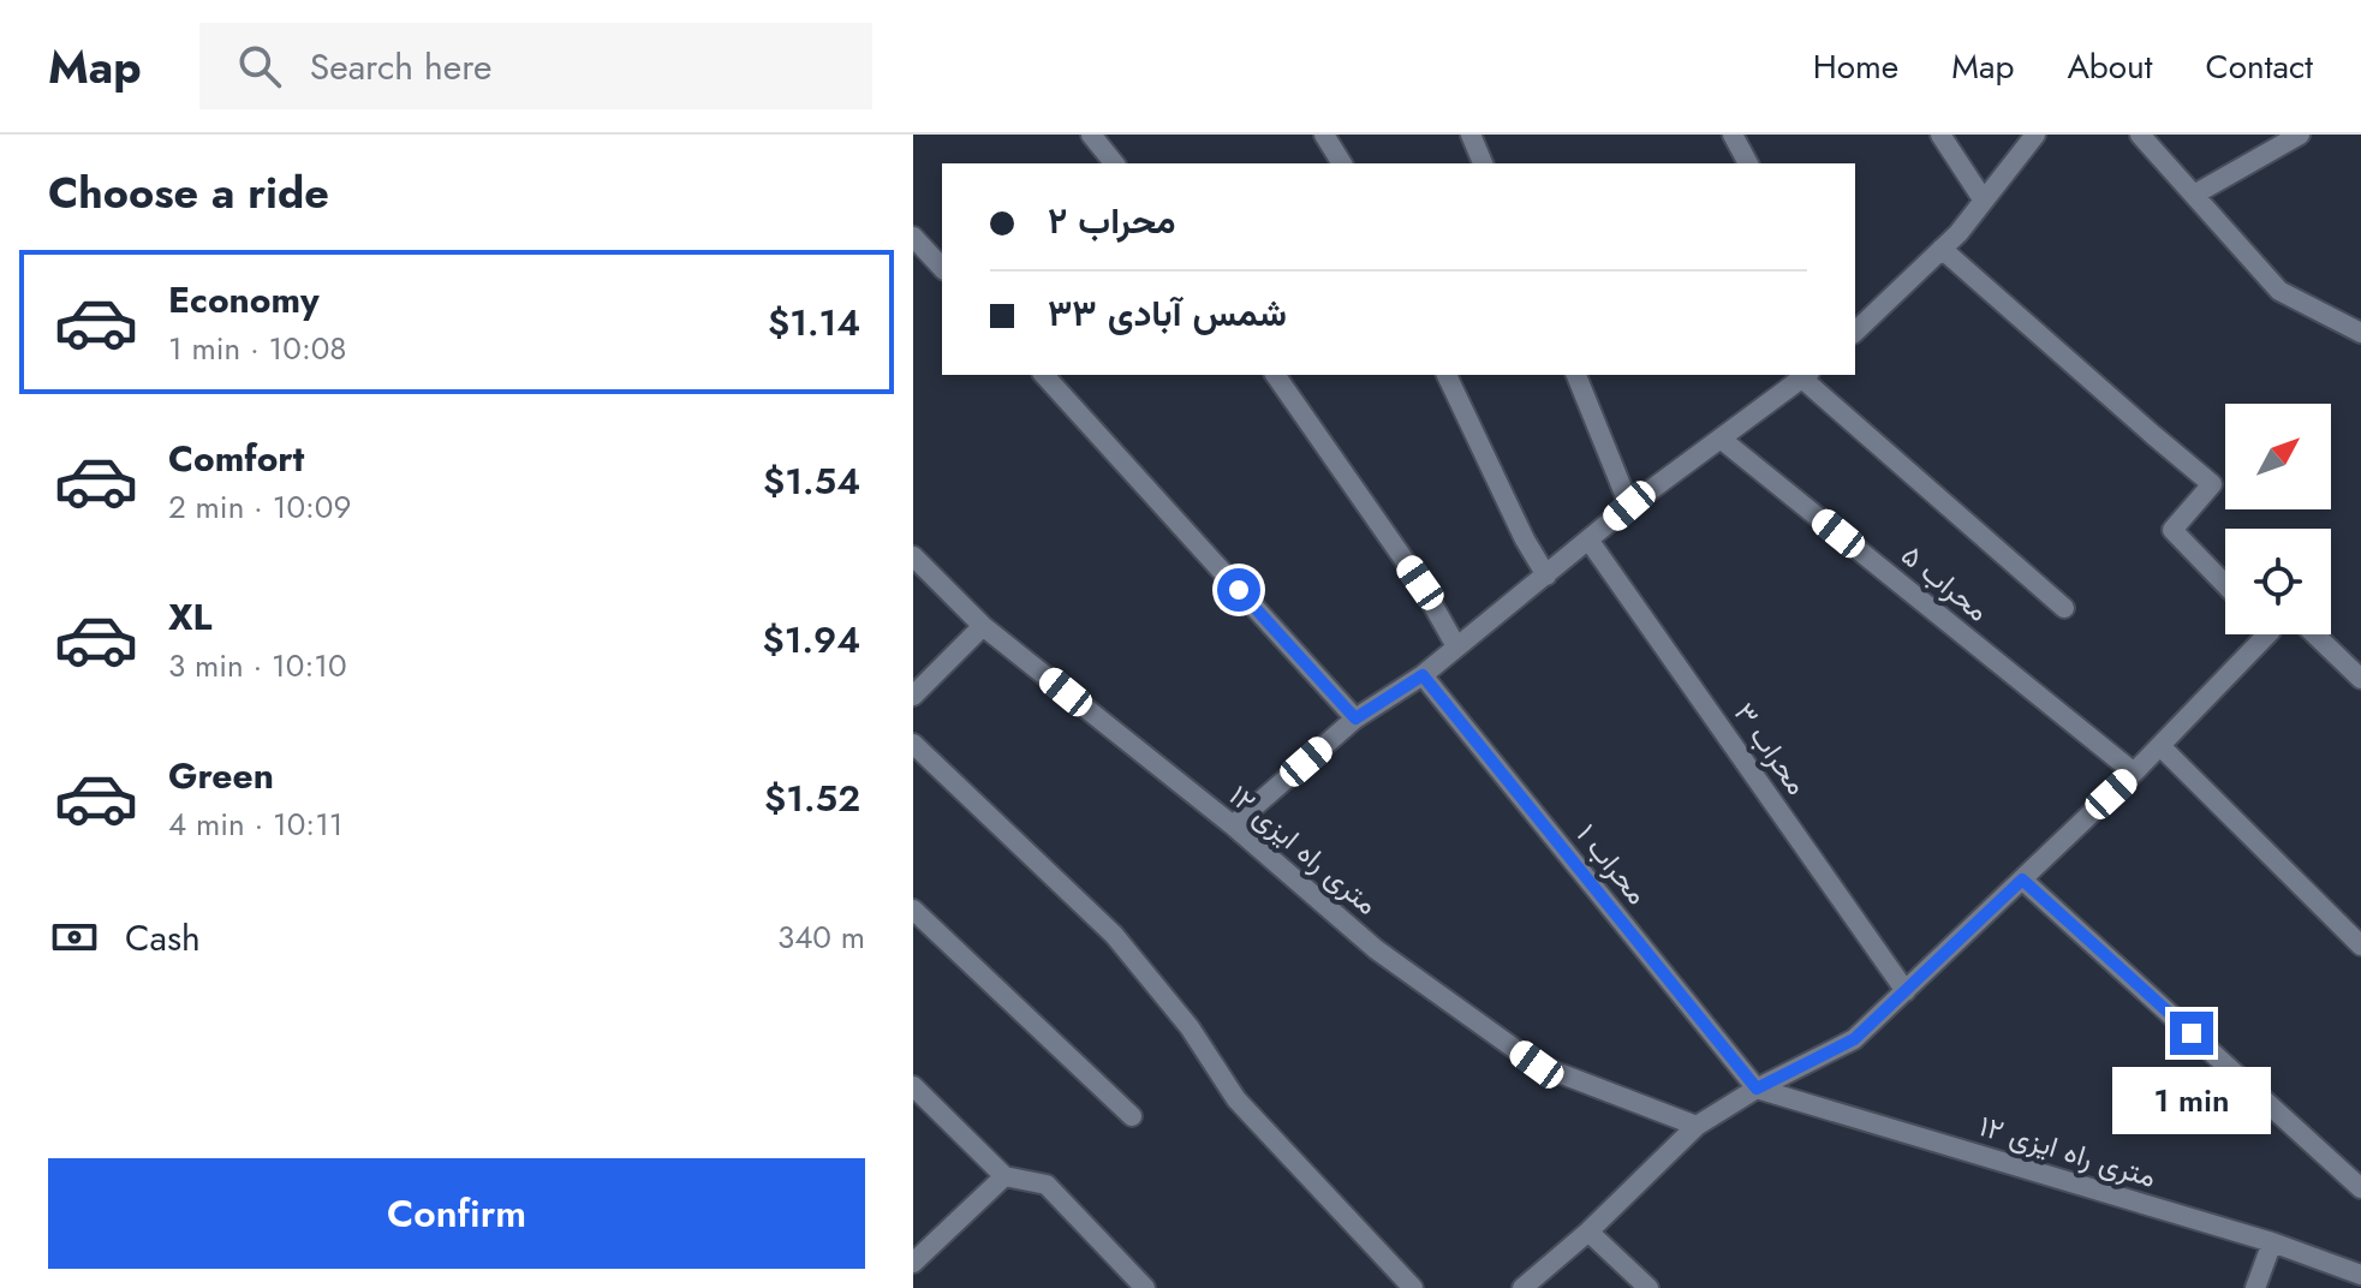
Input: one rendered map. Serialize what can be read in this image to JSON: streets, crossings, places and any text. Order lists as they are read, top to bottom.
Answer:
{
  "streets": {
    "street": [
      "محراب ۵",
      "محراب ۳",
      "۱۲ متری راه ایزی",
      "محراب ۱"
    ]
  },
  "crossings": [
    ["۱۲ متری راه ایزی", "محراب ۱"]
  ],
  "north": "top right",
  "page": {
    "header": "Map",
    "search": "Search here",
    "nav": [
      "Home",
      "Map",
      "About",
      "Contact"
    ],
    "heading": "Choose a ride",
    "banner": ["محراب ۲", "شمس آبادی ۳۳"],
    "list": [
      {
        "name": "Economy",
        "note": "1 min · 10:08",
        "value": "$1.14"
      },
      {
        "name": "Comfort",
        "note": "2 min · 10:09",
        "value": "$1.54"
      },
      {
        "name": "XL",
        "note": "3 min · 10:10",
        "value": "$1.94"
      },
      {
        "name": "Green",
        "note": "4 min · 10:11",
        "value": "$1.52"
      }
    ],
    "pay": ["Cash", "340 m"],
    "bubble": "1 min",
    "buttons": "Confirm"
  }
}
